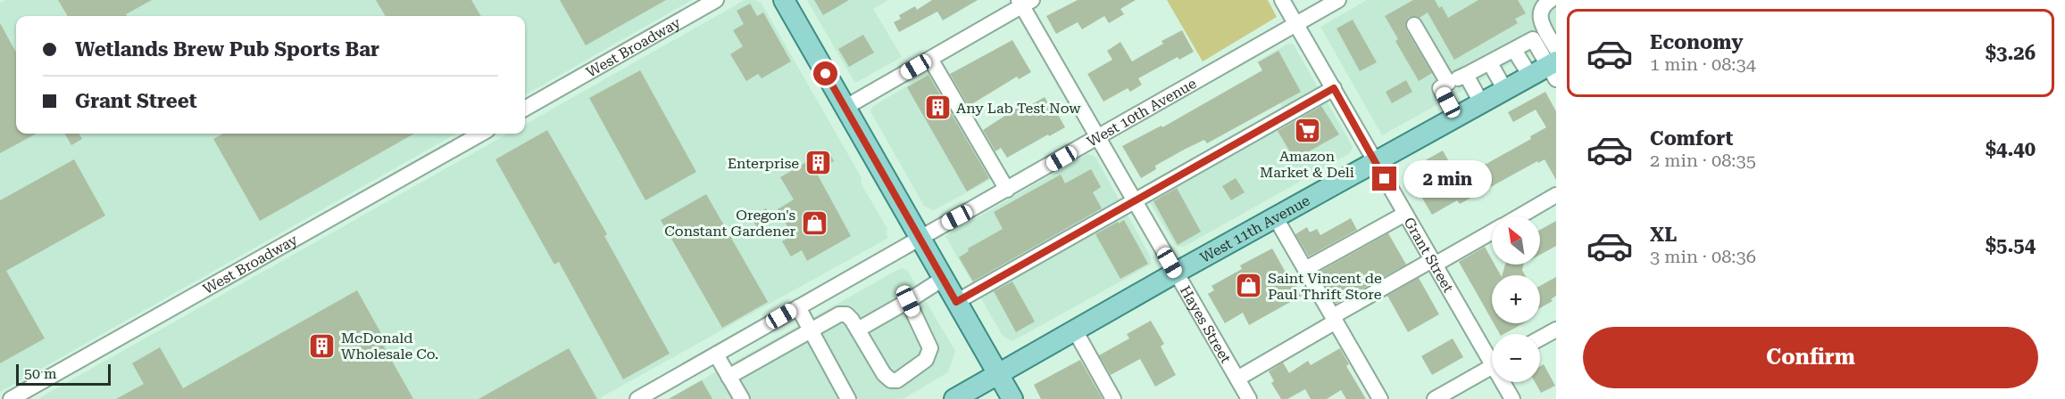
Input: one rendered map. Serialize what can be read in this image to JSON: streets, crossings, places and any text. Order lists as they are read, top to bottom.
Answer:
{
  "streets": {
    "main road": ["West 11th Avenue"],
    "street": [
      "West Broadway",
      "West 10th Avenue",
      "Grant Street",
      "Hayes Street"
    ]
  },
  "crossings": [
    ["West 10th Avenue", "Grant Street"],
    ["West 10th Avenue", "Hayes Street"],
    ["West 11th Avenue", "Grant Street"],
    ["West 11th Avenue", "Hayes Street"]
  ],
  "places": {
    "building": ["Any Lab Test Now", "Enterprise", "McDonald Wholesale Co."],
    "supermarket": ["Amazon Market & Deli"],
    "shop": ["Oregon's Constant Gardener", "Saint Vincent de Paul Thrift Store"]
  },
  "scale_bar": "50 m",
  "north": "top left",
  "page": {
    "list": [
      {
        "name": "Economy",
        "note": "1 min · 08:34",
        "value": "$3.26"
      },
      {
        "name": "Comfort",
        "note": "2 min · 08:35",
        "value": "$4.40"
      },
      {
        "name": "XL",
        "note": "3 min · 08:36",
        "value": "$5.54"
      }
    ],
    "banner": ["Wetlands Brew Pub Sports Bar", "Grant Street"],
    "bubble": "2 min",
    "map_buttons": ["+", "−"],
    "buttons": "Confirm",
    "scale": "50 m"
  }
}
